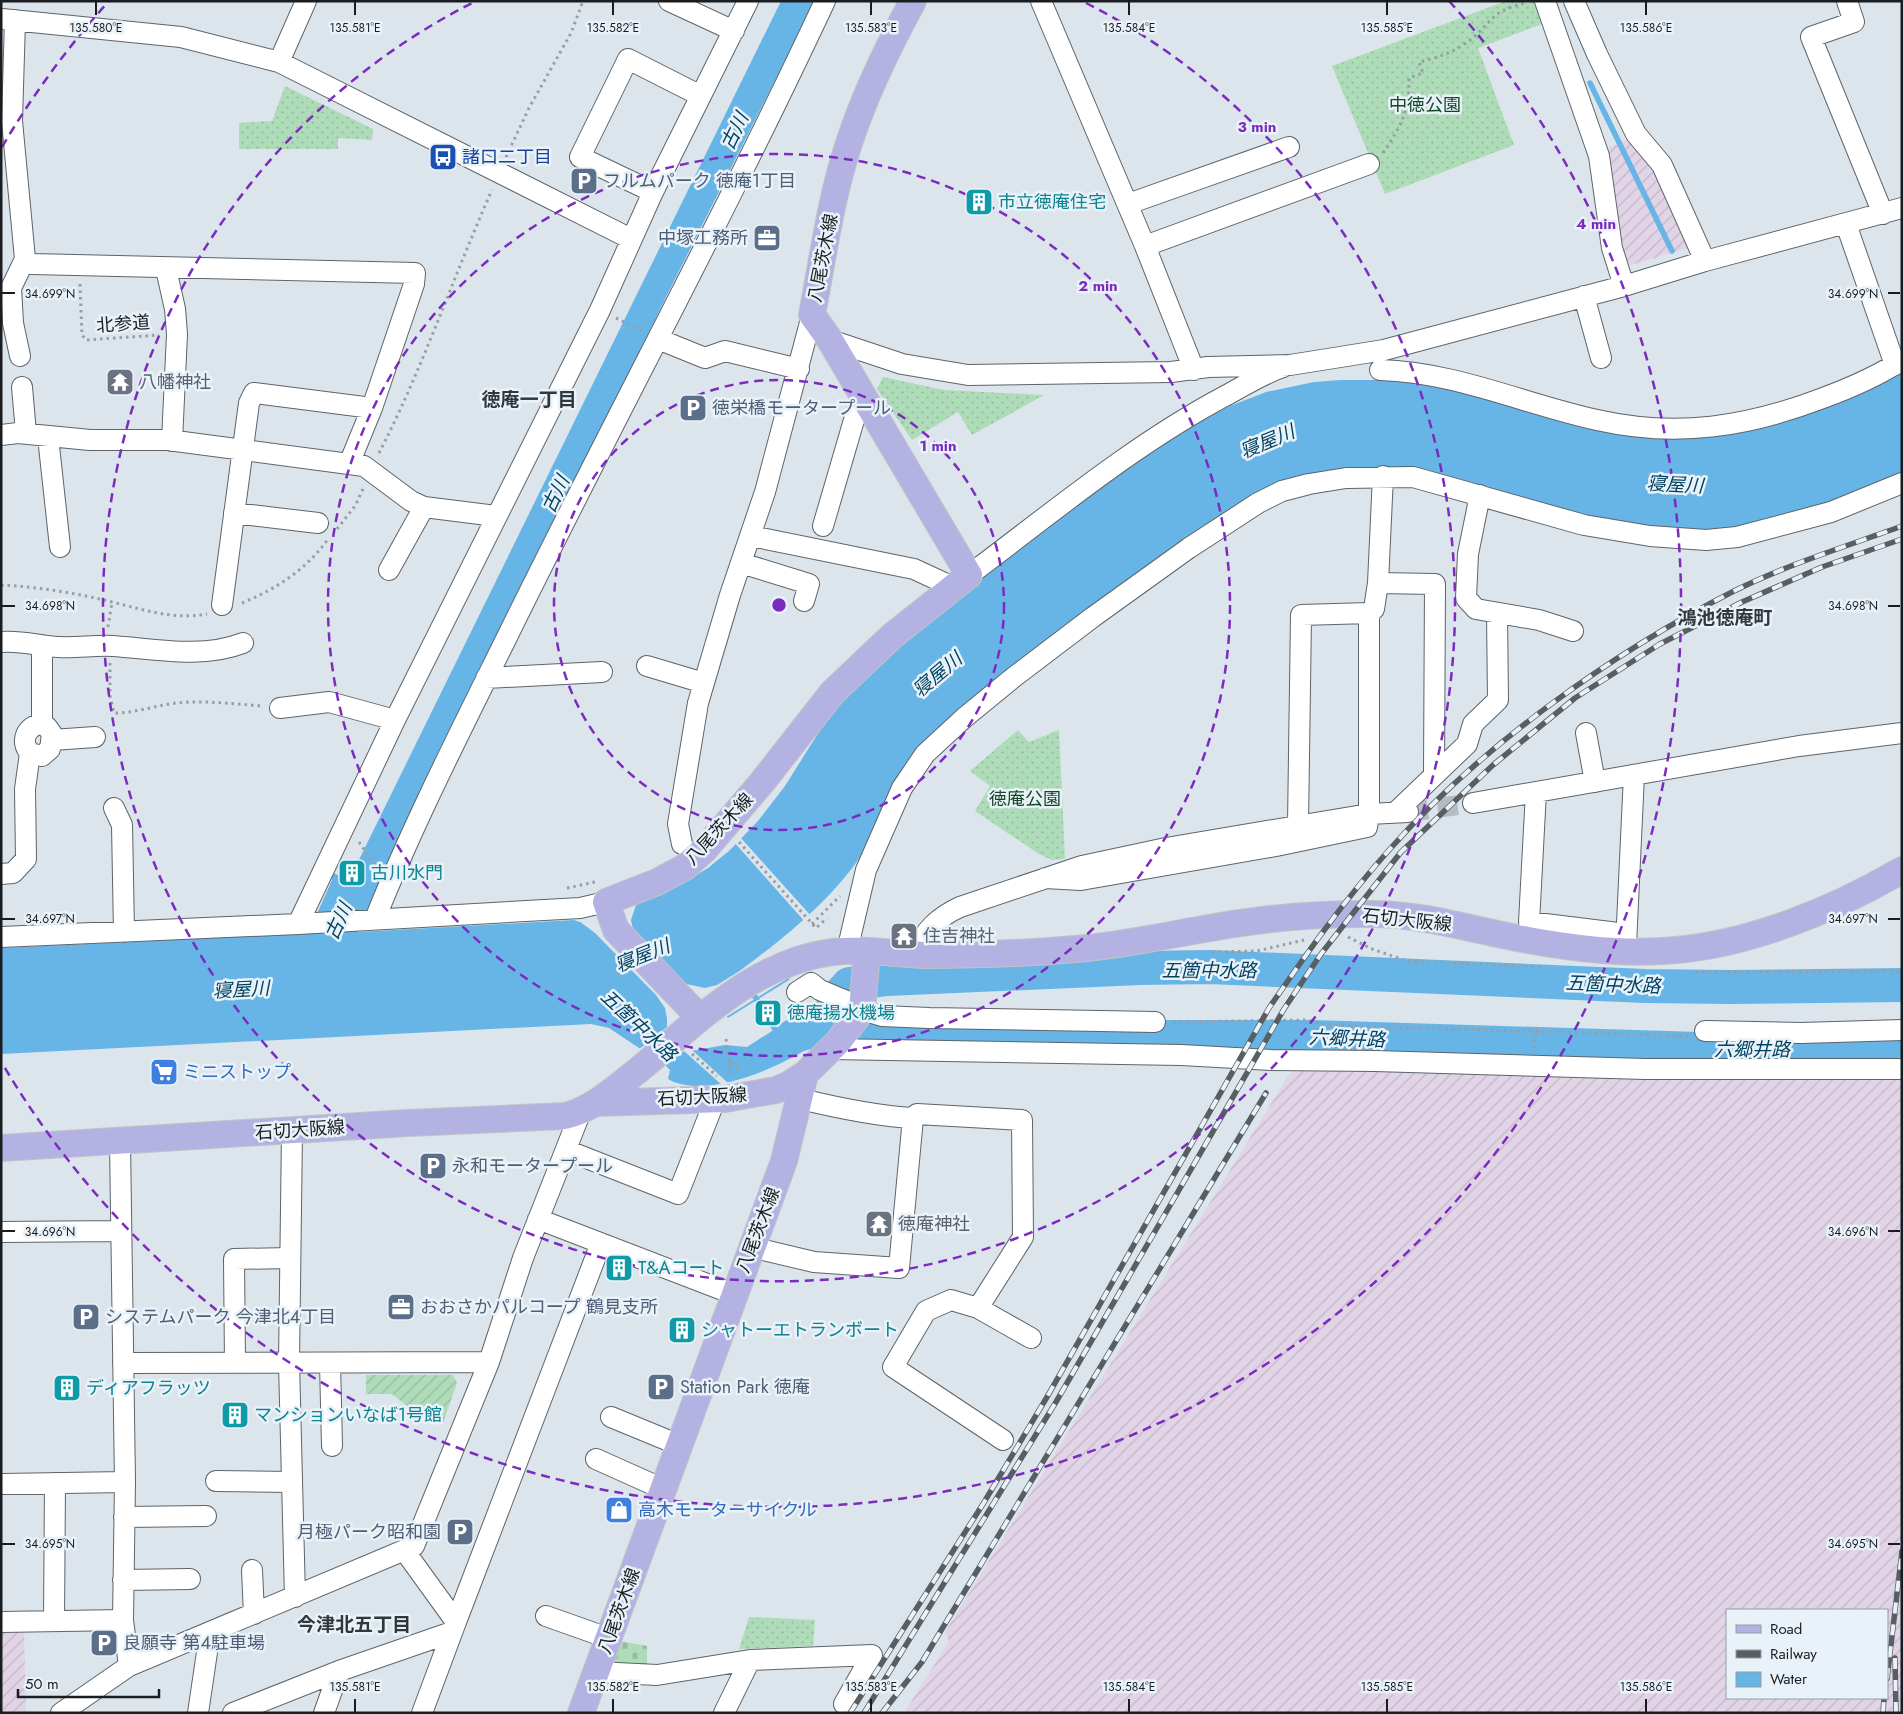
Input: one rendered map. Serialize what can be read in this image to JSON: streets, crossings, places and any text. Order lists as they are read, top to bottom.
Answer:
{
  "streets": {
    "main road": ["八尾茨木線", "石切大阪線"],
    "path": ["北参道"]
  },
  "crossings": [
    ["八尾茨木線", "石切大阪線"]
  ],
  "districts": ["徳庵一丁目", "鴻池徳庵町", "今津北五丁目"],
  "water": [
    "古川",
    "寝屋川",
    "五箇中水路",
    "六郷井路"
  ],
  "parks": ["中徳公園", "徳庵公園"],
  "places": {
    "bus stop": ["諸口二丁目"],
    "parking": [
      "フルムパーク 徳庵1丁目",
      "徳栄橋モータープール",
      "永和モータープール",
      "システムパーク 今津北4丁目",
      "Station Park 徳庵",
      "月極パーク昭和園",
      "良願寺 第4駐車場"
    ],
    "building": [
      "市立徳庵住宅",
      "古川水門",
      "徳庵揚水機場",
      "T&Aコート",
      "シャトーエトランボート",
      "ディアフラッツ",
      "マンションいなば1号館"
    ],
    "office": ["中塚工務所", "おおさかパルコープ 鶴見支所"],
    "temple": ["八幡神社", "住吉神社", "徳庵神社"],
    "supermarket": ["ミニストップ"],
    "shop": ["高木モーターサイクル"]
  },
  "legend": ["Road", "Railway", "Water"],
  "scale_bar": "50 m",
  "coordinates": [
    "135.580°E",
    "135.581°E",
    "135.582°E",
    "135.583°E",
    "135.584°E",
    "135.585°E",
    "135.586°E",
    "34.699°N",
    "34.698°N",
    "34.697°N",
    "34.696°N",
    "34.695°N"
  ],
  "rings": [
    "3 min",
    "4 min",
    "2 min",
    "1 min"
  ]
}
